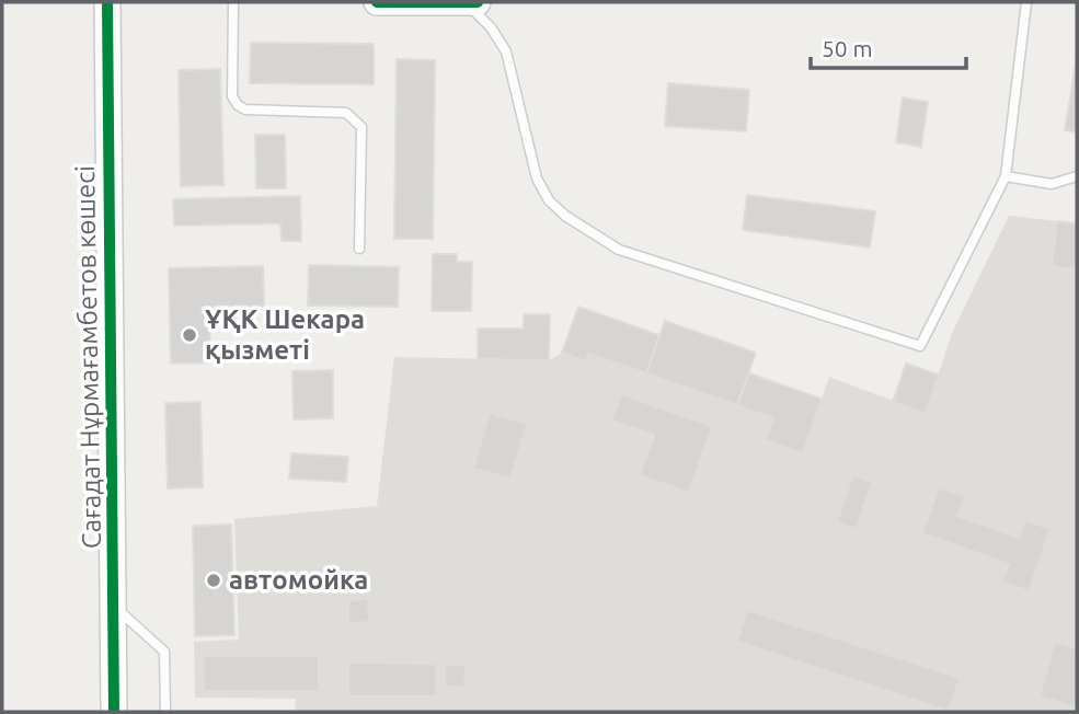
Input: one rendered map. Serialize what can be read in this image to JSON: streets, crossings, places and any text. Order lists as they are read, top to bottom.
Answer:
{
  "streets": {
    "street": ["Сағадат Нұрмағамбетов көшесі"]
  },
  "places": ["ҰҚК Шекара қызметі", "автомойка"],
  "scale_bar": "50 m"
}
